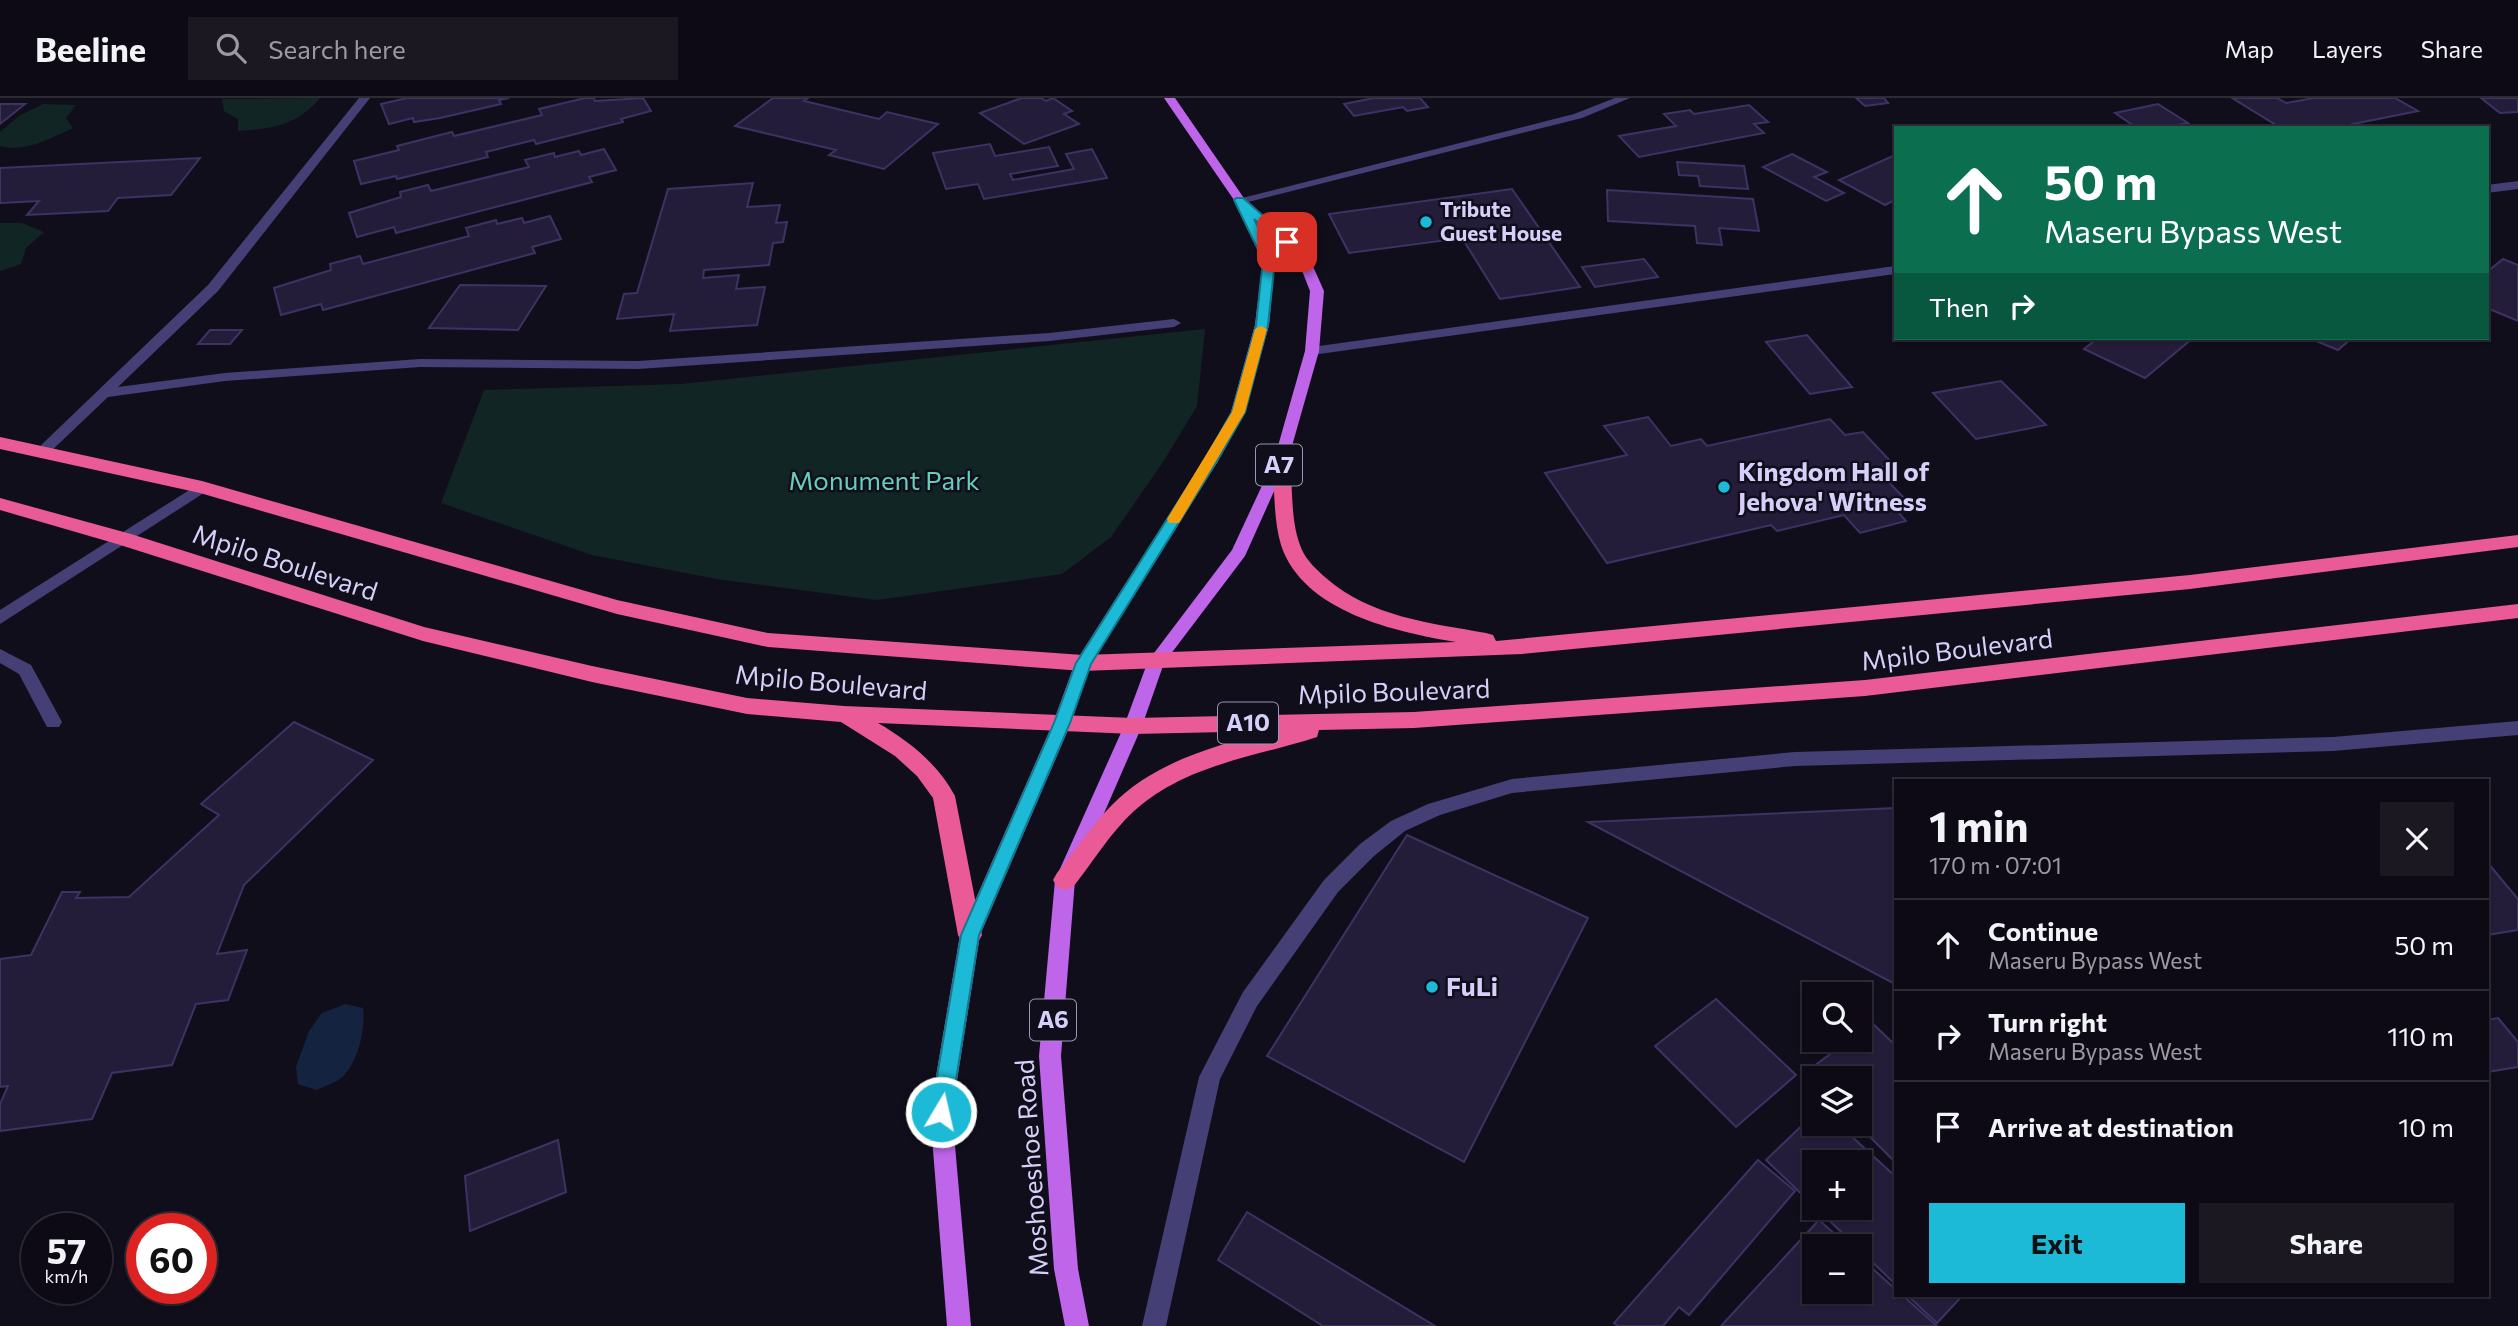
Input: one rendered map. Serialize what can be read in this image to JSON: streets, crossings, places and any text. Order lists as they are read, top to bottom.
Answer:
{
  "streets": {
    "highway": ["Mpilo Boulevard", "A10"],
    "main road": ["A7", "A6", "Moshoeshoe Road"]
  },
  "crossings": [
    ["A7", "Mpilo Boulevard"],
    ["A7", "Moshoeshoe Road"],
    ["Mpilo Boulevard", "Moshoeshoe Road"]
  ],
  "parks": ["Monument Park"],
  "places": ["Tribute Guest House", "Kingdom Hall of Jehova' Witness", "FuLi"],
  "page": {
    "header": "Beeline",
    "search": "Search here",
    "nav": ["Map", "Layers", "Share"],
    "turn": ["50 m", "Maseru Bypass West"],
    "then": "Then",
    "heading": ["1 min", "170 m · 07:01"],
    "list": [
      {
        "name": "Continue",
        "note": "Maseru Bypass West",
        "value": "50 m"
      },
      {
        "name": "Turn right",
        "note": "Maseru Bypass West",
        "value": "110 m"
      },
      {
        "name": "Arrive at destination",
        "value": "10 m"
      }
    ],
    "map_buttons": ["+", "−"],
    "buttons": ["Exit", "Share"],
    "speed": "57 km/h",
    "limit": "60"
  }
}
